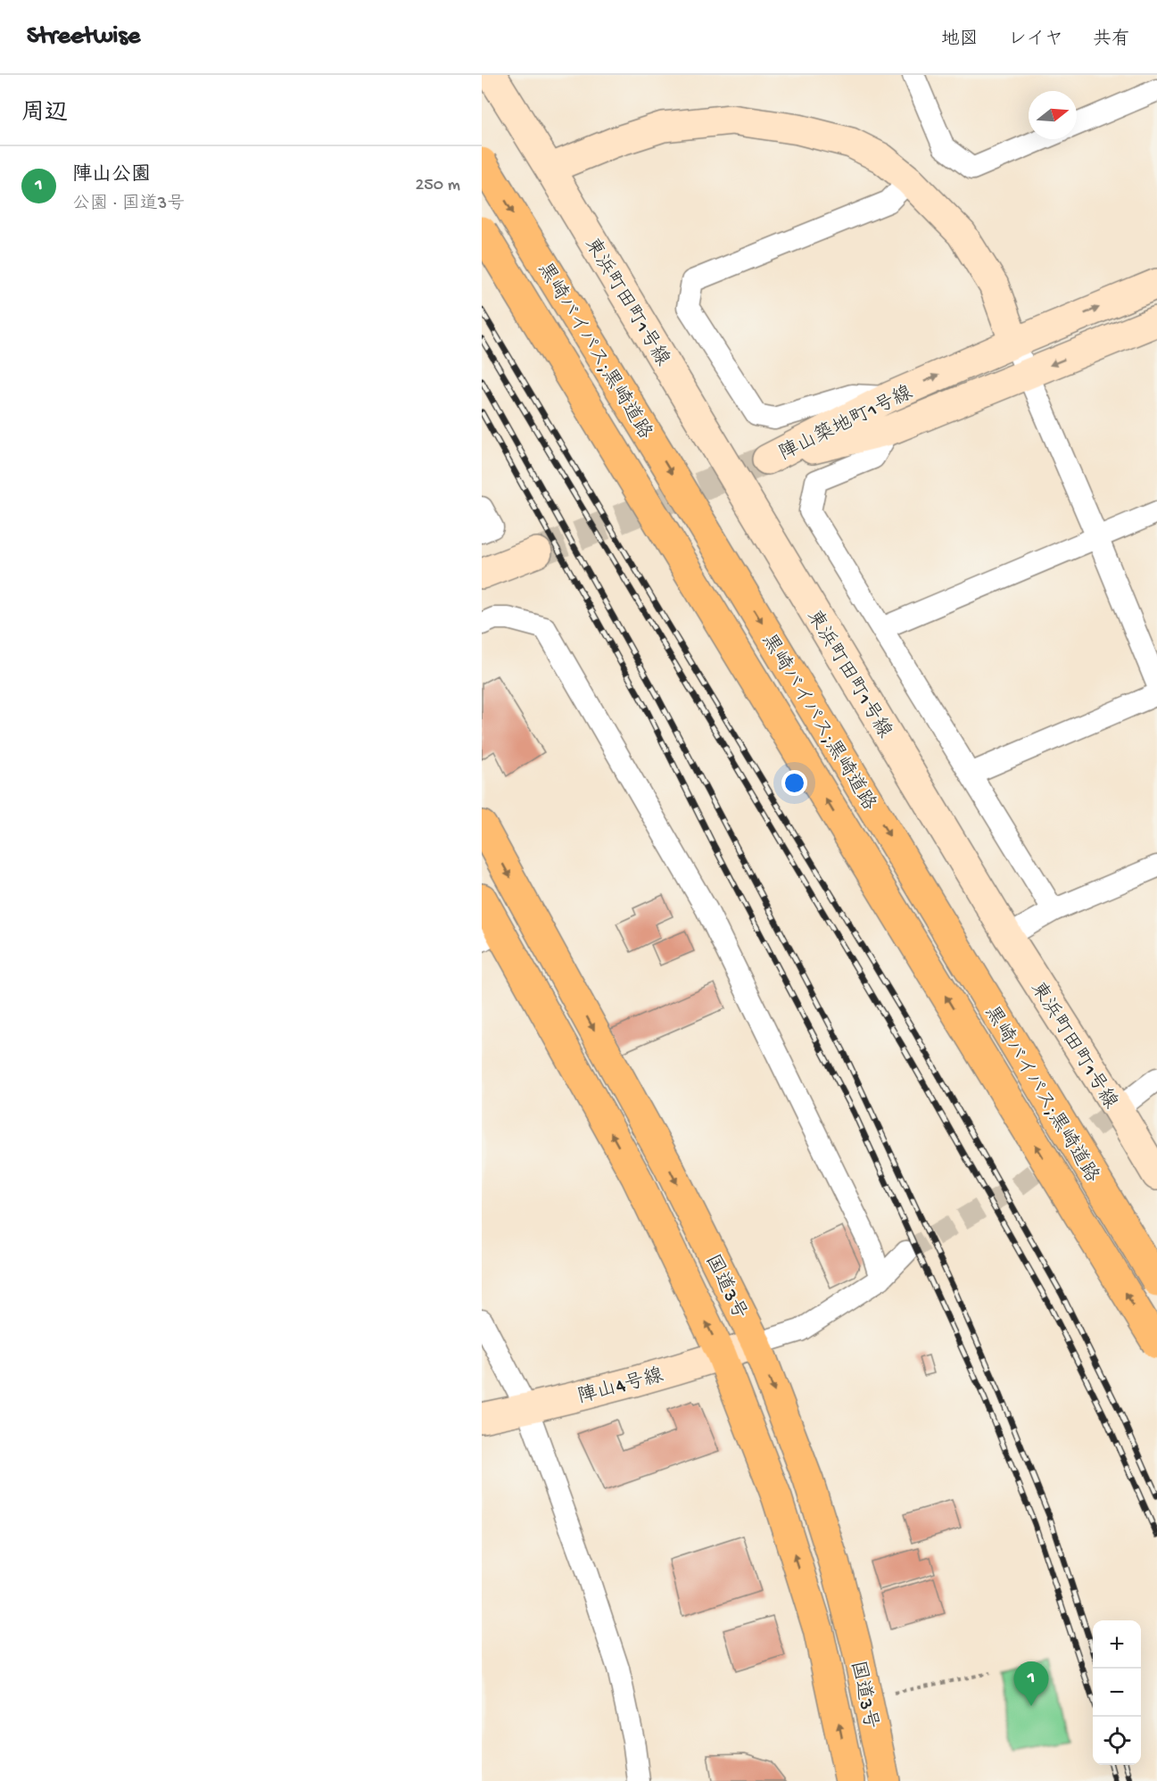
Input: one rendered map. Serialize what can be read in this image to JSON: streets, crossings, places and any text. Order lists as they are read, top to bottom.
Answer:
{
  "streets": {
    "highway": ["黒崎バイパス;黒崎道路", "国道3号"],
    "street": ["東浜町田町1号線", "陣山築地町1号線", "陣山4号線"]
  },
  "crossings": [
    ["国道3号", "陣山4号線"]
  ],
  "north": "right",
  "page": {
    "header": "Streetwise",
    "nav": ["地図", "レイヤ", "共有"],
    "heading": "周辺",
    "list": [
      {
        "mark": "1",
        "name": "陣山公園",
        "note": "公園 · 国道3号",
        "value": "250 m"
      }
    ],
    "map_buttons": ["+", "−"],
    "pins": "1"
  }
}
